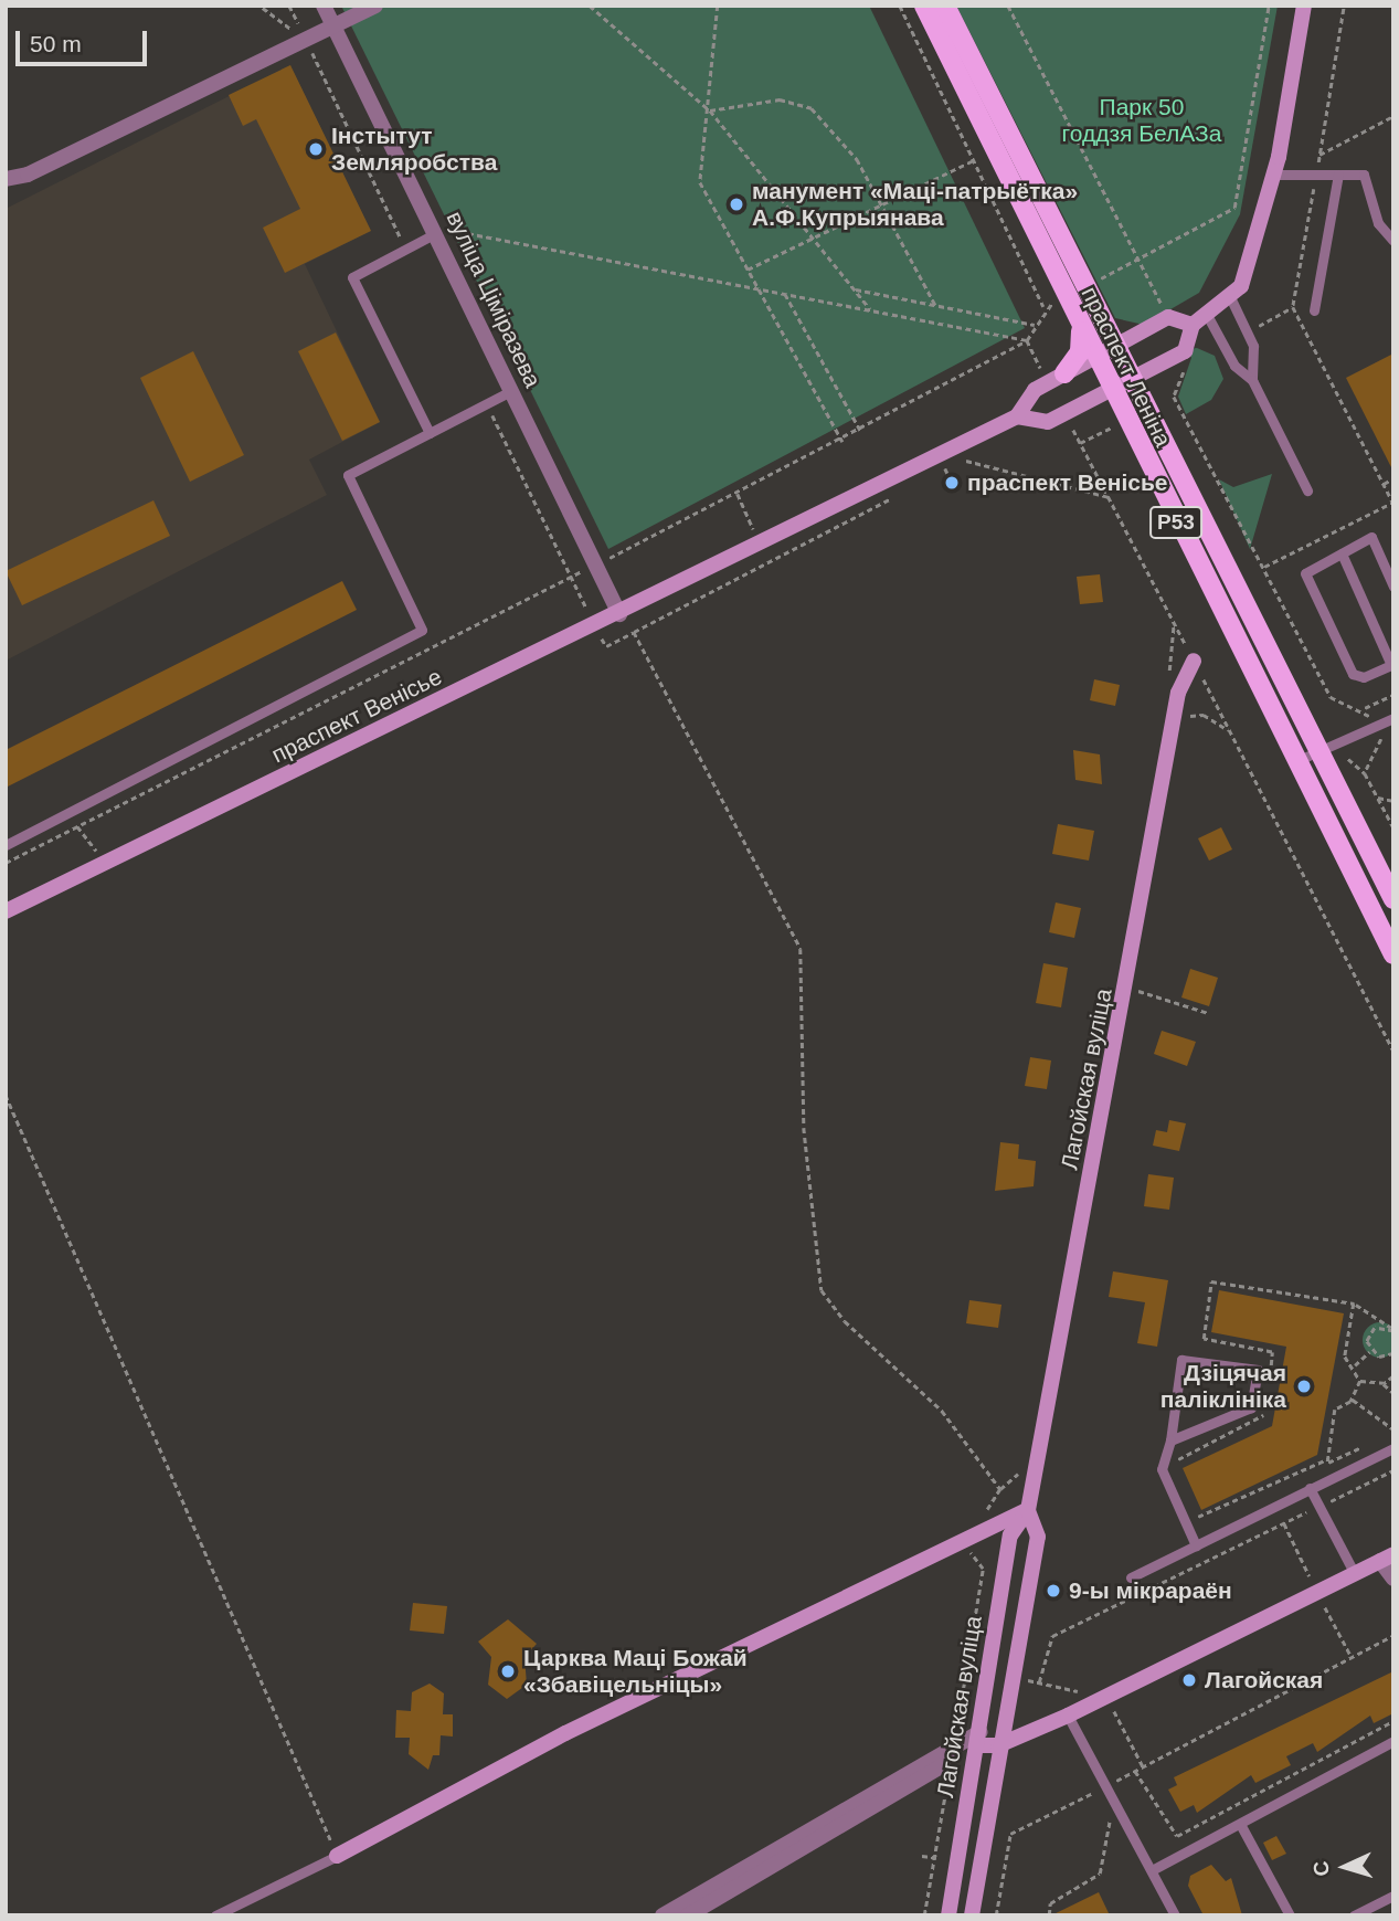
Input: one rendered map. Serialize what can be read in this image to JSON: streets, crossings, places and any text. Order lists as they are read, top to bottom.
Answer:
{
  "streets": {
    "main road": [
      "праспект Леніна",
      "Р53",
      "праспект Венісье",
      "Лагойская вуліца"
    ],
    "street": ["вуліца Ціміразева"]
  },
  "crossings": [
    ["вуліца Ціміразева", "праспект Венісье"],
    ["праспект Леніна", "праспект Венісье"]
  ],
  "parks": ["Парк 50 годдзя БелАЗа"],
  "places": [
    "Інстытут Земляробства",
    "манумент «Маці-патрыётка» А.Ф.Купрыянава",
    "праспект Венісье",
    "Дзіцячая паліклініка",
    "9-ы мікрараён",
    "Царква Маці Божай «Збавіцельніцы»",
    "Лагойская"
  ],
  "scale_bar": "50 m",
  "north": "left"
}
